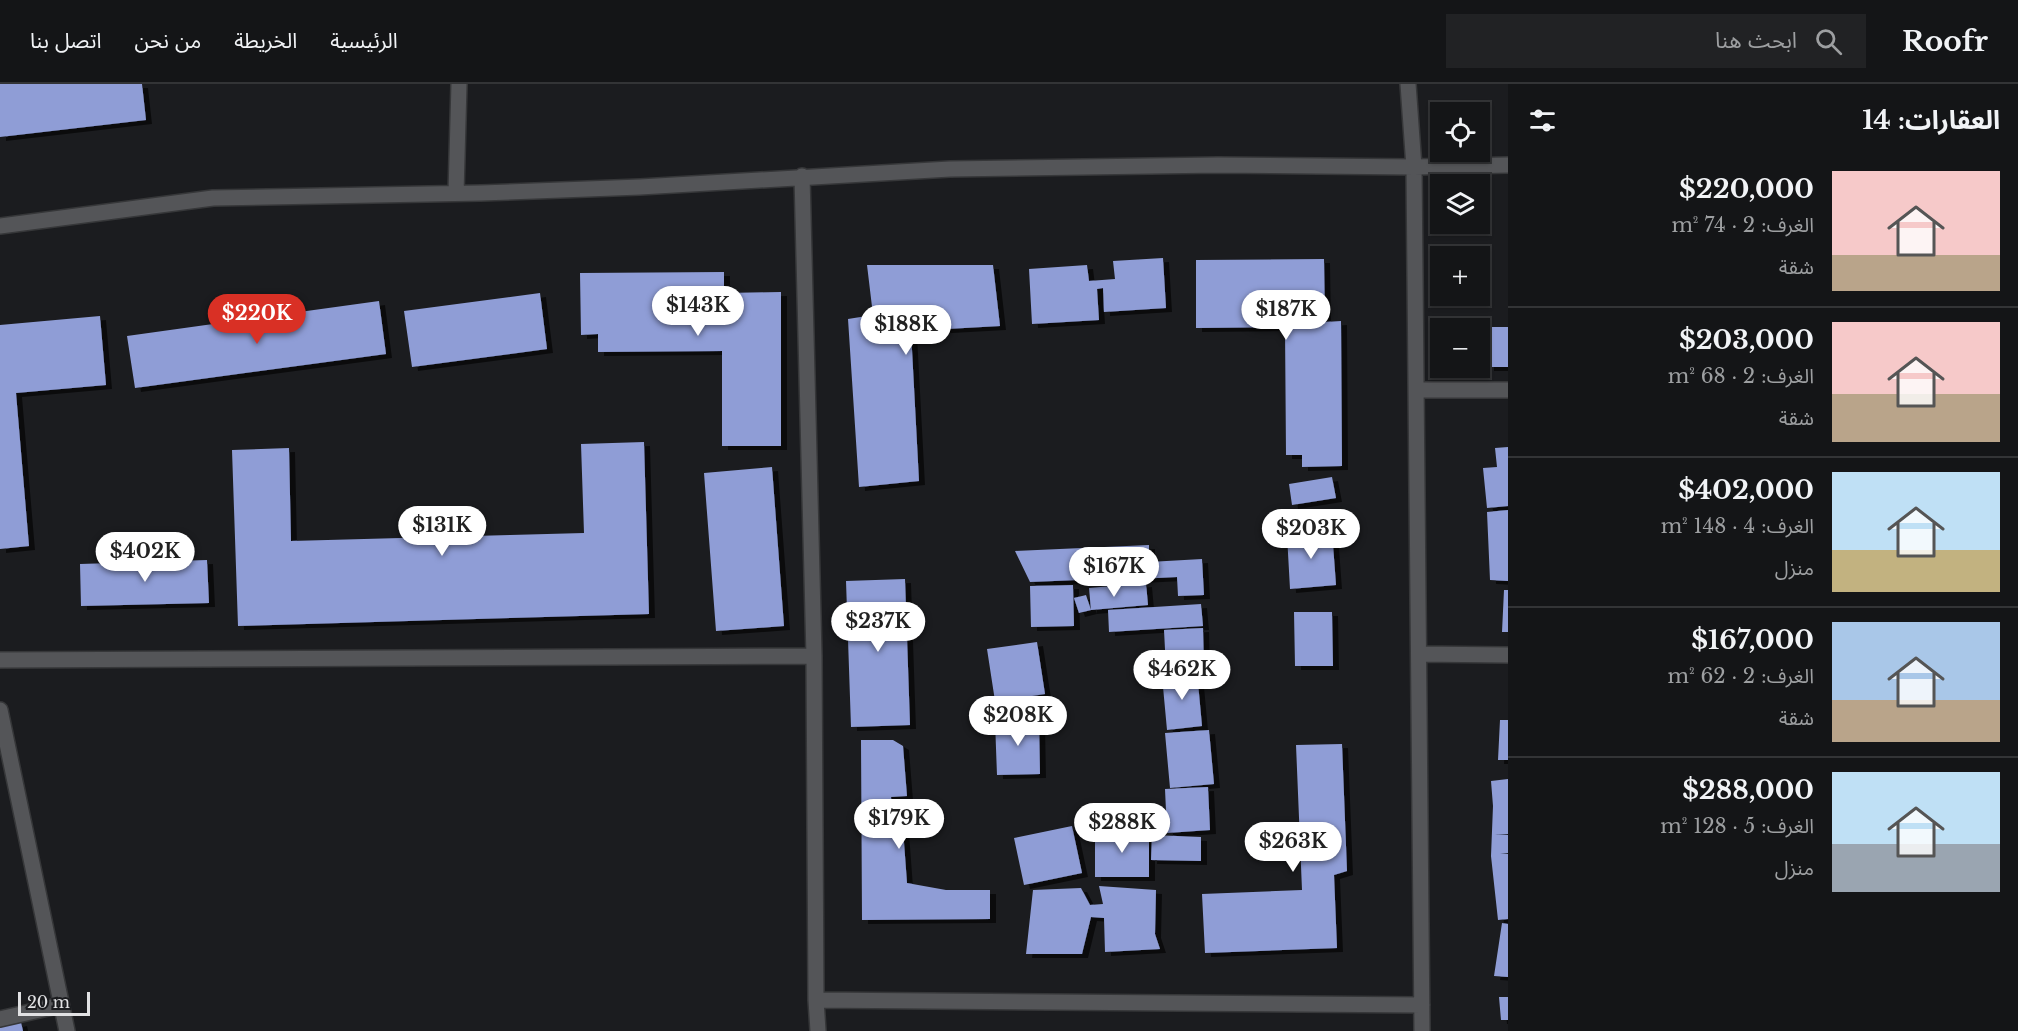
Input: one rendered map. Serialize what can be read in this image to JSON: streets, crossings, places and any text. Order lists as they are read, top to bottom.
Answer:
{
  "scale_bar": "20 m",
  "page": {
    "header": "Roofr",
    "search": "ابحث هنا",
    "nav": [
      "الرئيسية",
      "الخريطة",
      "من نحن",
      "اتصل بنا"
    ],
    "heading": "العقارات: 14",
    "map_buttons": ["+", "−"],
    "list": [
      {
        "name": "$220,000",
        "note": "الغرف: 2 · 74 m² · شقة"
      },
      {
        "name": "$203,000",
        "note": "الغرف: 2 · 68 m² · شقة"
      },
      {
        "name": "$402,000",
        "note": "الغرف: 4 · 148 m² · منزل"
      },
      {
        "name": "$167,000",
        "note": "الغرف: 2 · 62 m² · شقة"
      },
      {
        "name": "$288,000",
        "note": "الغرف: 5 · 128 m² · منزل"
      }
    ],
    "price": [
      "$143K",
      "$187K",
      "$220K",
      "$188K",
      "$131K",
      "$203K",
      "$402K",
      "$167K",
      "$237K",
      "$462K",
      "$208K",
      "$179K",
      "$288K",
      "$263K"
    ],
    "scale": "20 m"
  }
}
